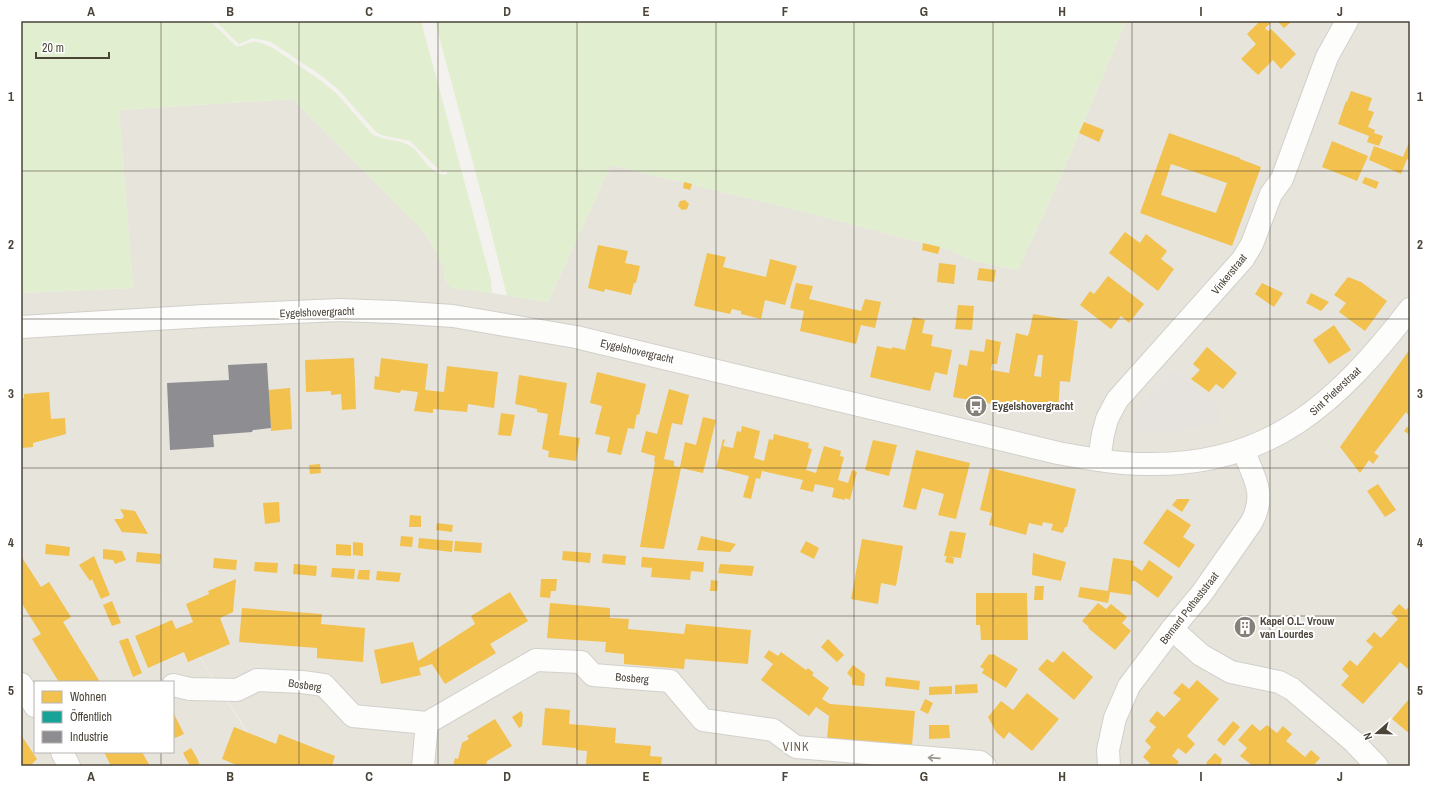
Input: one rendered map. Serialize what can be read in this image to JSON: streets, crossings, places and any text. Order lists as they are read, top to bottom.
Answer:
{
  "streets": {
    "street": [
      "Vinkerstraat",
      "Eygelshovergracht",
      "Sint Pieterstraat",
      "Bernard Pothaststraat",
      "Bosberg"
    ]
  },
  "crossings": [
    ["Vinkerstraat", "Eygelshovergracht"],
    ["Eygelshovergracht", "Sint Pieterstraat"],
    ["Eygelshovergracht", "Bernard Pothaststraat"],
    ["Sint Pieterstraat", "Bernard Pothaststraat"]
  ],
  "districts": ["VINK"],
  "places": {
    "bus stop": ["Eygelshovergracht"],
    "building": ["Kapel O.L. Vrouw van Lourdes"]
  },
  "legend": ["Wohnen", "Öffentlich", "Industrie"],
  "scale_bar": "20 m",
  "north": "left",
  "grid": {
    "columns": [
      "A",
      "B",
      "C",
      "D",
      "E",
      "F",
      "G",
      "H",
      "I",
      "J"
    ],
    "rows": [
      "1",
      "2",
      "3",
      "4",
      "5"
    ]
  }
}
